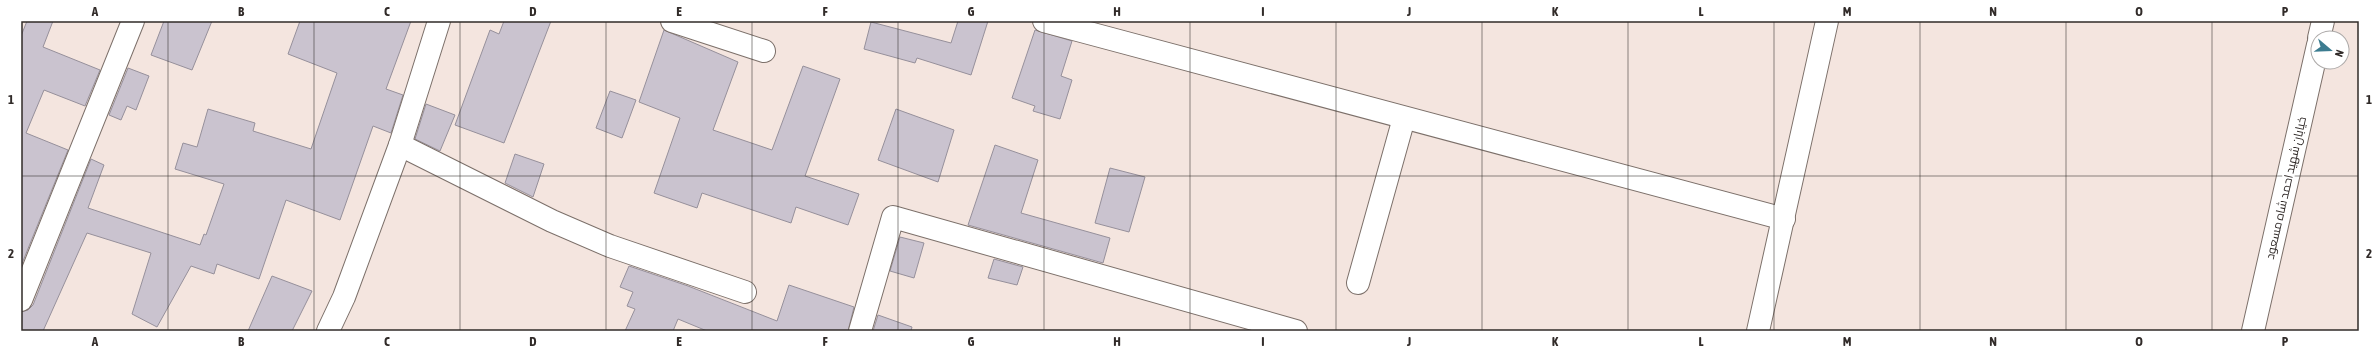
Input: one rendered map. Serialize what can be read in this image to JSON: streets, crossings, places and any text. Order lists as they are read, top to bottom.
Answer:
{
  "streets": {
    "street": ["خیابان شهید احمد شاه مسعود"]
  },
  "north": "right",
  "grid": {
    "columns": [
      "A",
      "B",
      "C",
      "D",
      "E",
      "F",
      "G",
      "H",
      "I",
      "J",
      "K",
      "L",
      "M",
      "N",
      "O",
      "P"
    ],
    "rows": ["1", "2"]
  }
}
